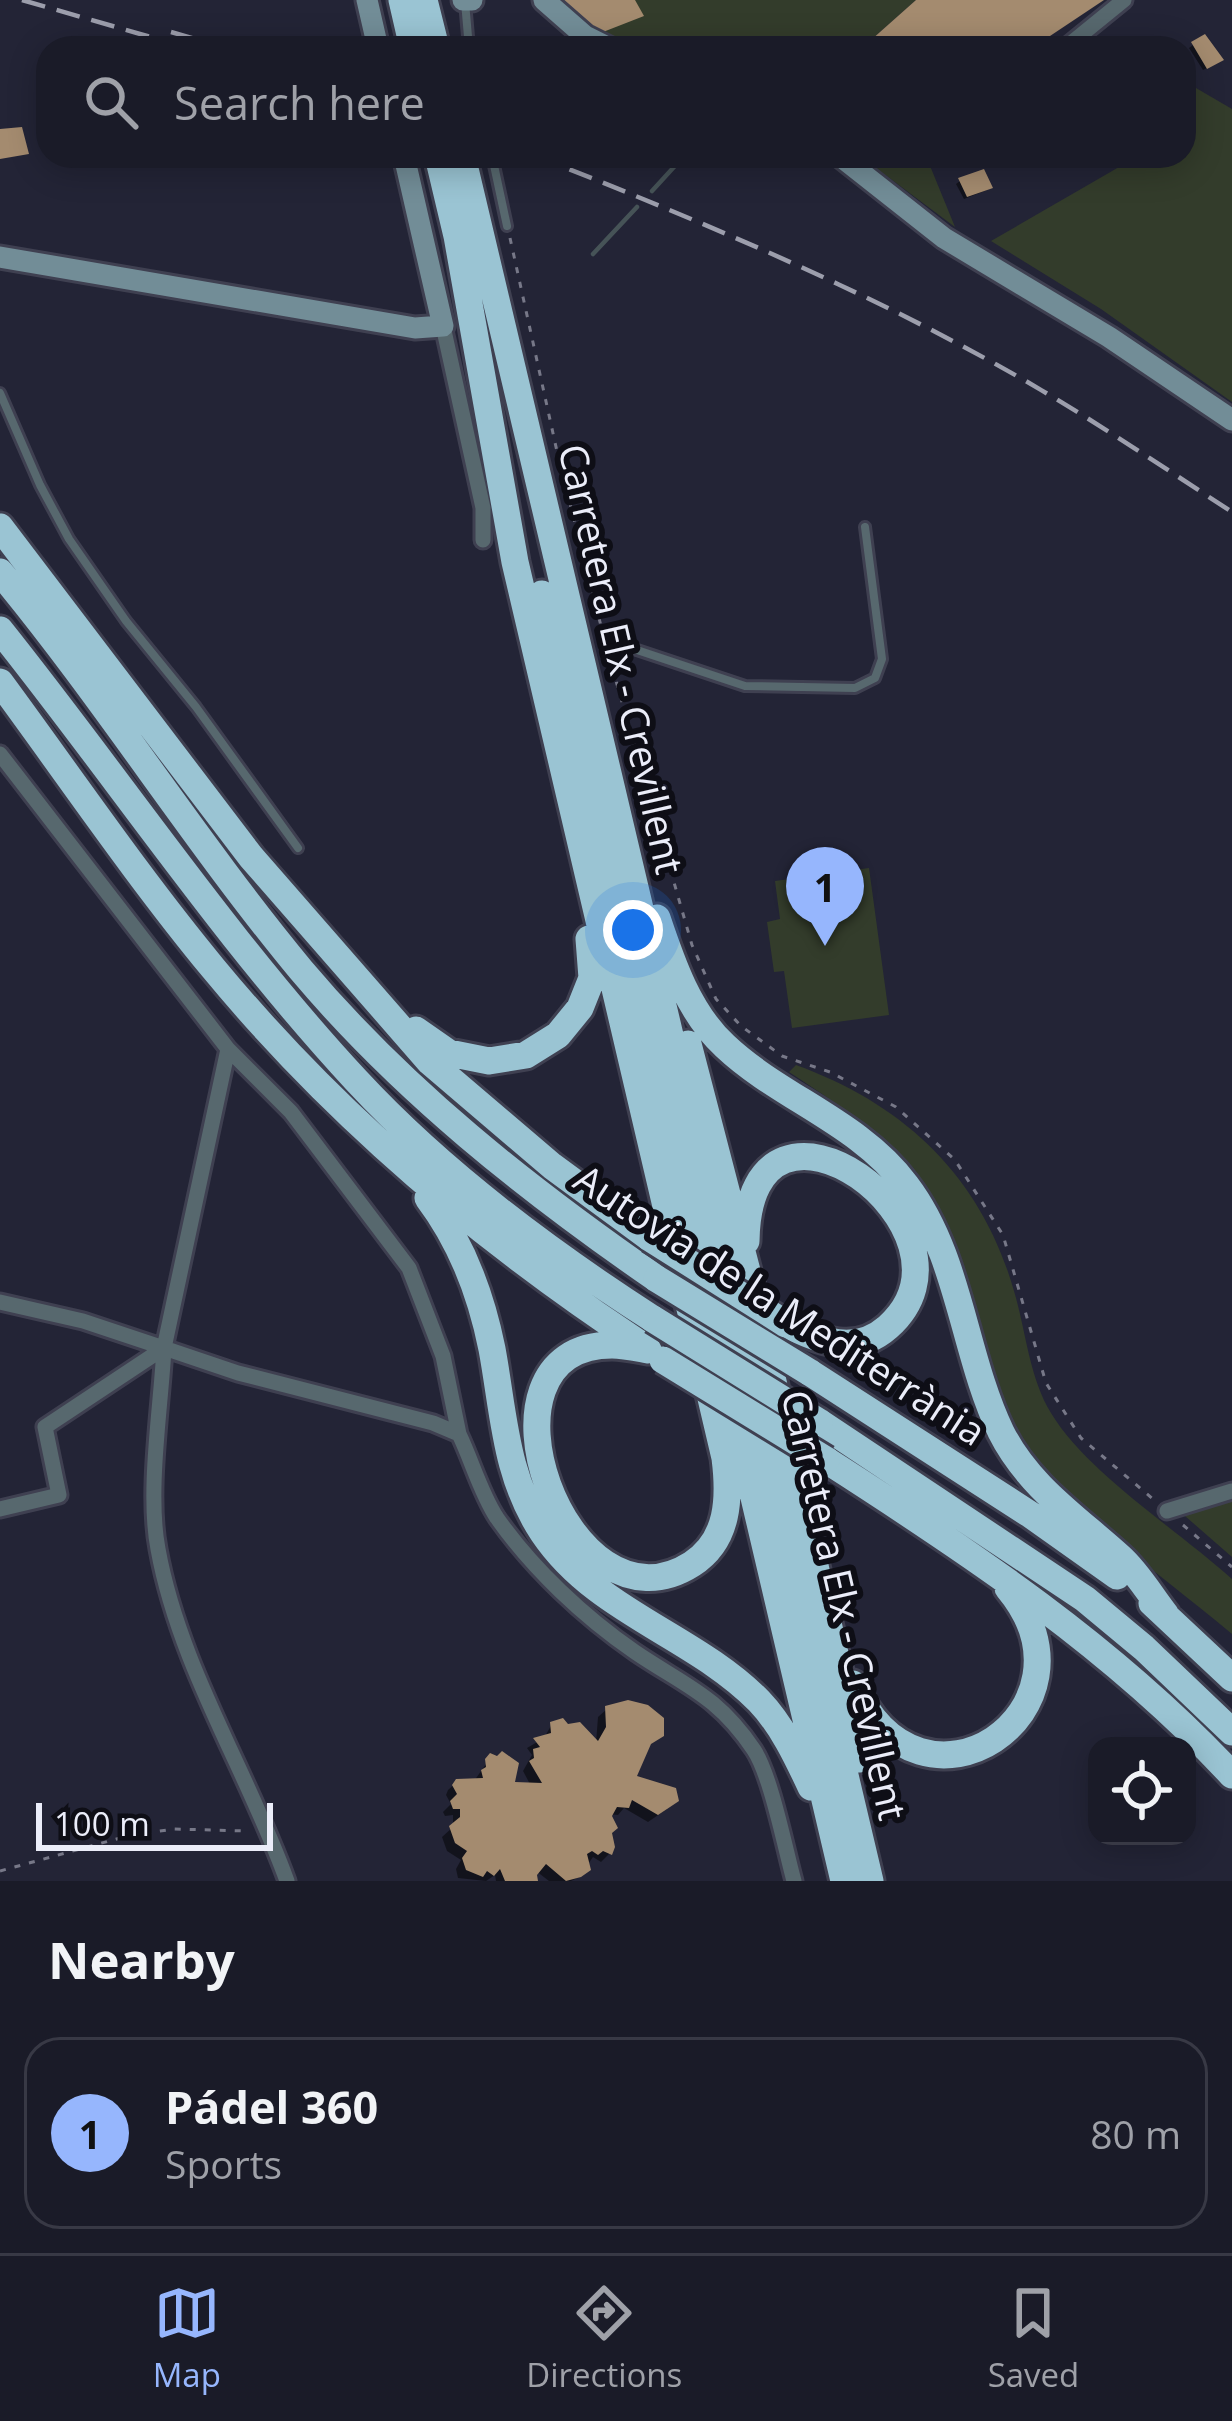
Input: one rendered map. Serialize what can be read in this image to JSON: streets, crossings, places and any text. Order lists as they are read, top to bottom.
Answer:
{
  "streets": {
    "highway": ["Carretera Elx - Crevillent", "Autovia de la Mediterrània"]
  },
  "scale_bar": "100 m",
  "page": {
    "search": "Search here",
    "pins": "1",
    "scale": "100 m",
    "heading": "Nearby",
    "list": [
      {
        "mark": "1",
        "name": "Pádel 360",
        "note": "Sports",
        "value": "80 m"
      }
    ],
    "nav": ["Map", "Directions", "Saved"]
  }
}
